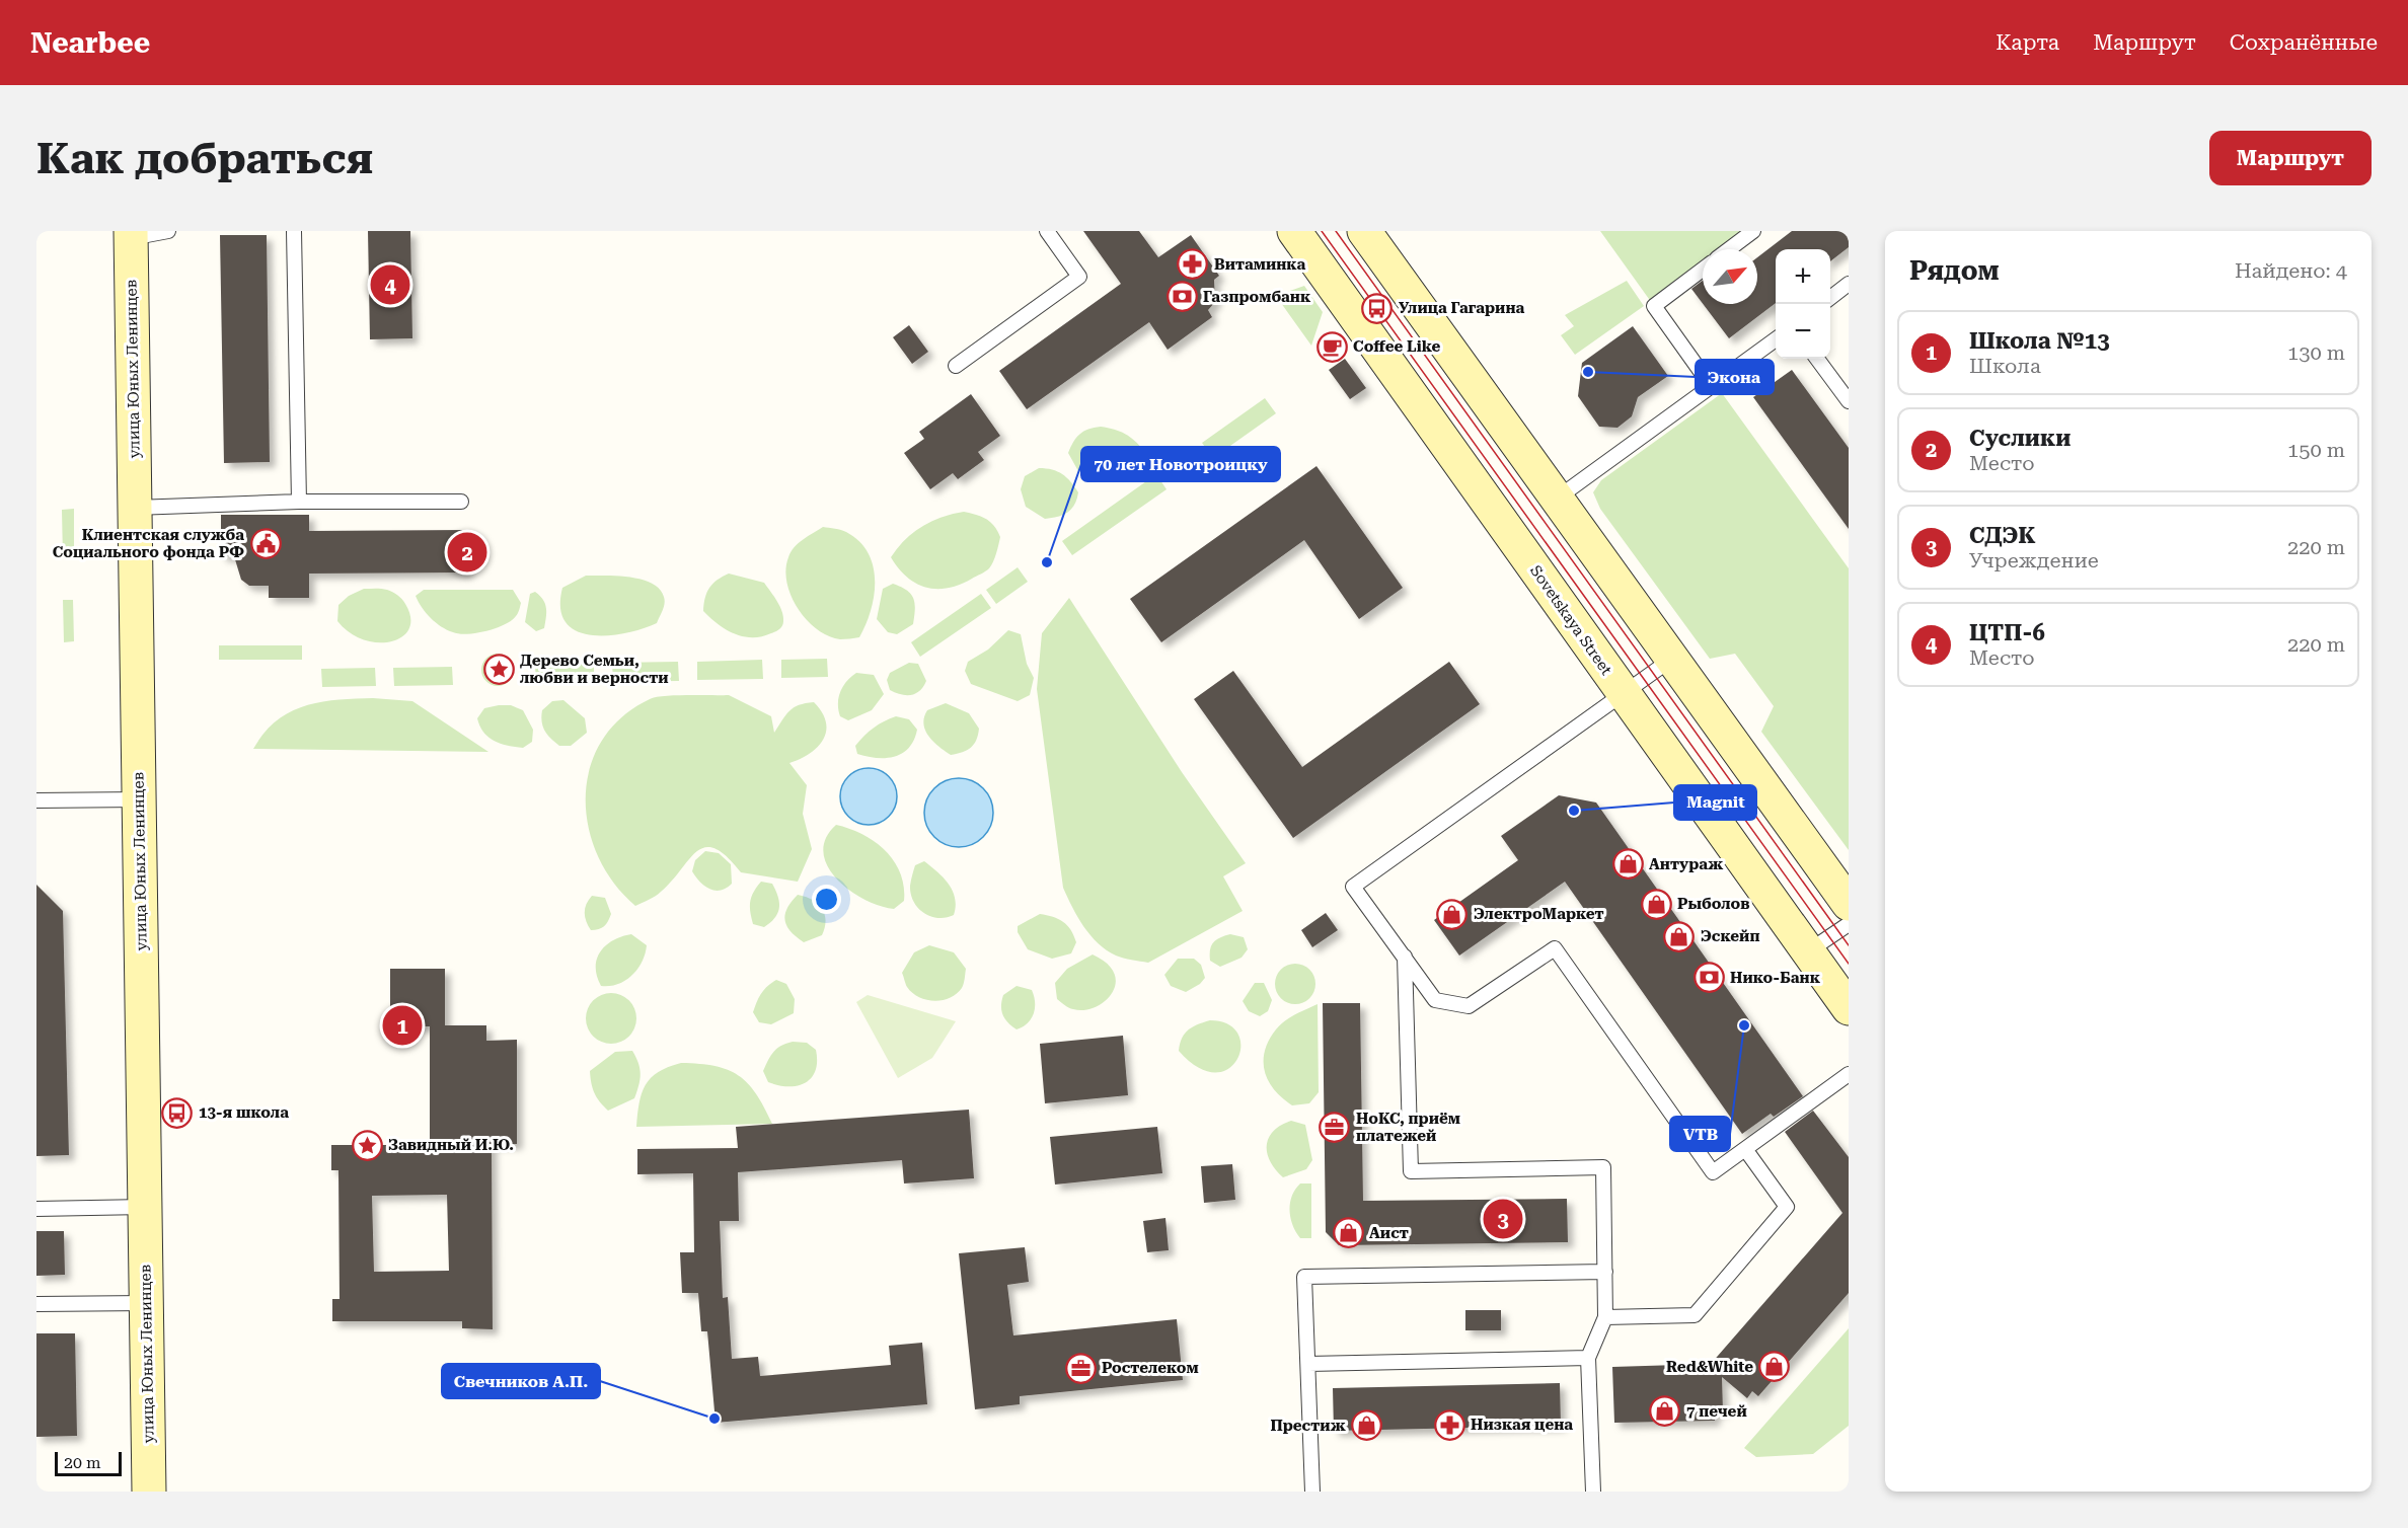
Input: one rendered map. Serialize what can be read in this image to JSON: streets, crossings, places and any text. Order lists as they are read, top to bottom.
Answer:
{
  "streets": {
    "main road": ["улица Юных Ленинцев", "Sovetskaya Street"]
  },
  "places": {
    "pharmacy": ["Витаминка", "Низкая цена"],
    "bank": ["Газпромбанк", "Нико-Банк"],
    "bus stop": ["Улица Гагарина", "13-я школа"],
    "cafe": ["Coffee Like"],
    "other": [
      "Экона",
      "70 лет Новотроицку",
      "Magnit",
      "VTB",
      "Свечников А.П."
    ],
    "public building": ["Клиентская служба Социального фонда РФ"],
    "place": ["Дерево Семьи, любви и верности", "Завидный И.Ю."],
    "shop": [
      "Антураж",
      "Рыболов",
      "ЭлектроМаркет",
      "Эскейп",
      "Аист",
      "Red&White",
      "7 печей",
      "Престиж"
    ],
    "office": ["НоКС, приём платежей", "Ростелеком"]
  },
  "scale_bar": "20 m",
  "north": "top right",
  "page": {
    "header": "Nearbee",
    "nav": ["Карта", "Маршрут", "Сохранённые"],
    "buttons": "Маршрут",
    "title": "Как добраться",
    "heading": ["Рядом", "Найдено: 4"],
    "map_buttons": ["+", "−"],
    "pins": [
      "4",
      "2",
      "1",
      "3"
    ],
    "list": [
      {
        "mark": "1",
        "name": "Школа №13",
        "note": "Школа",
        "value": "130 m"
      },
      {
        "mark": "2",
        "name": "Суслики",
        "note": "Место",
        "value": "150 m"
      },
      {
        "mark": "3",
        "name": "СДЭК",
        "note": "Учреждение",
        "value": "220 m"
      },
      {
        "mark": "4",
        "name": "ЦТП-6",
        "note": "Место",
        "value": "220 m"
      }
    ],
    "scale": "20 m"
  }
}
